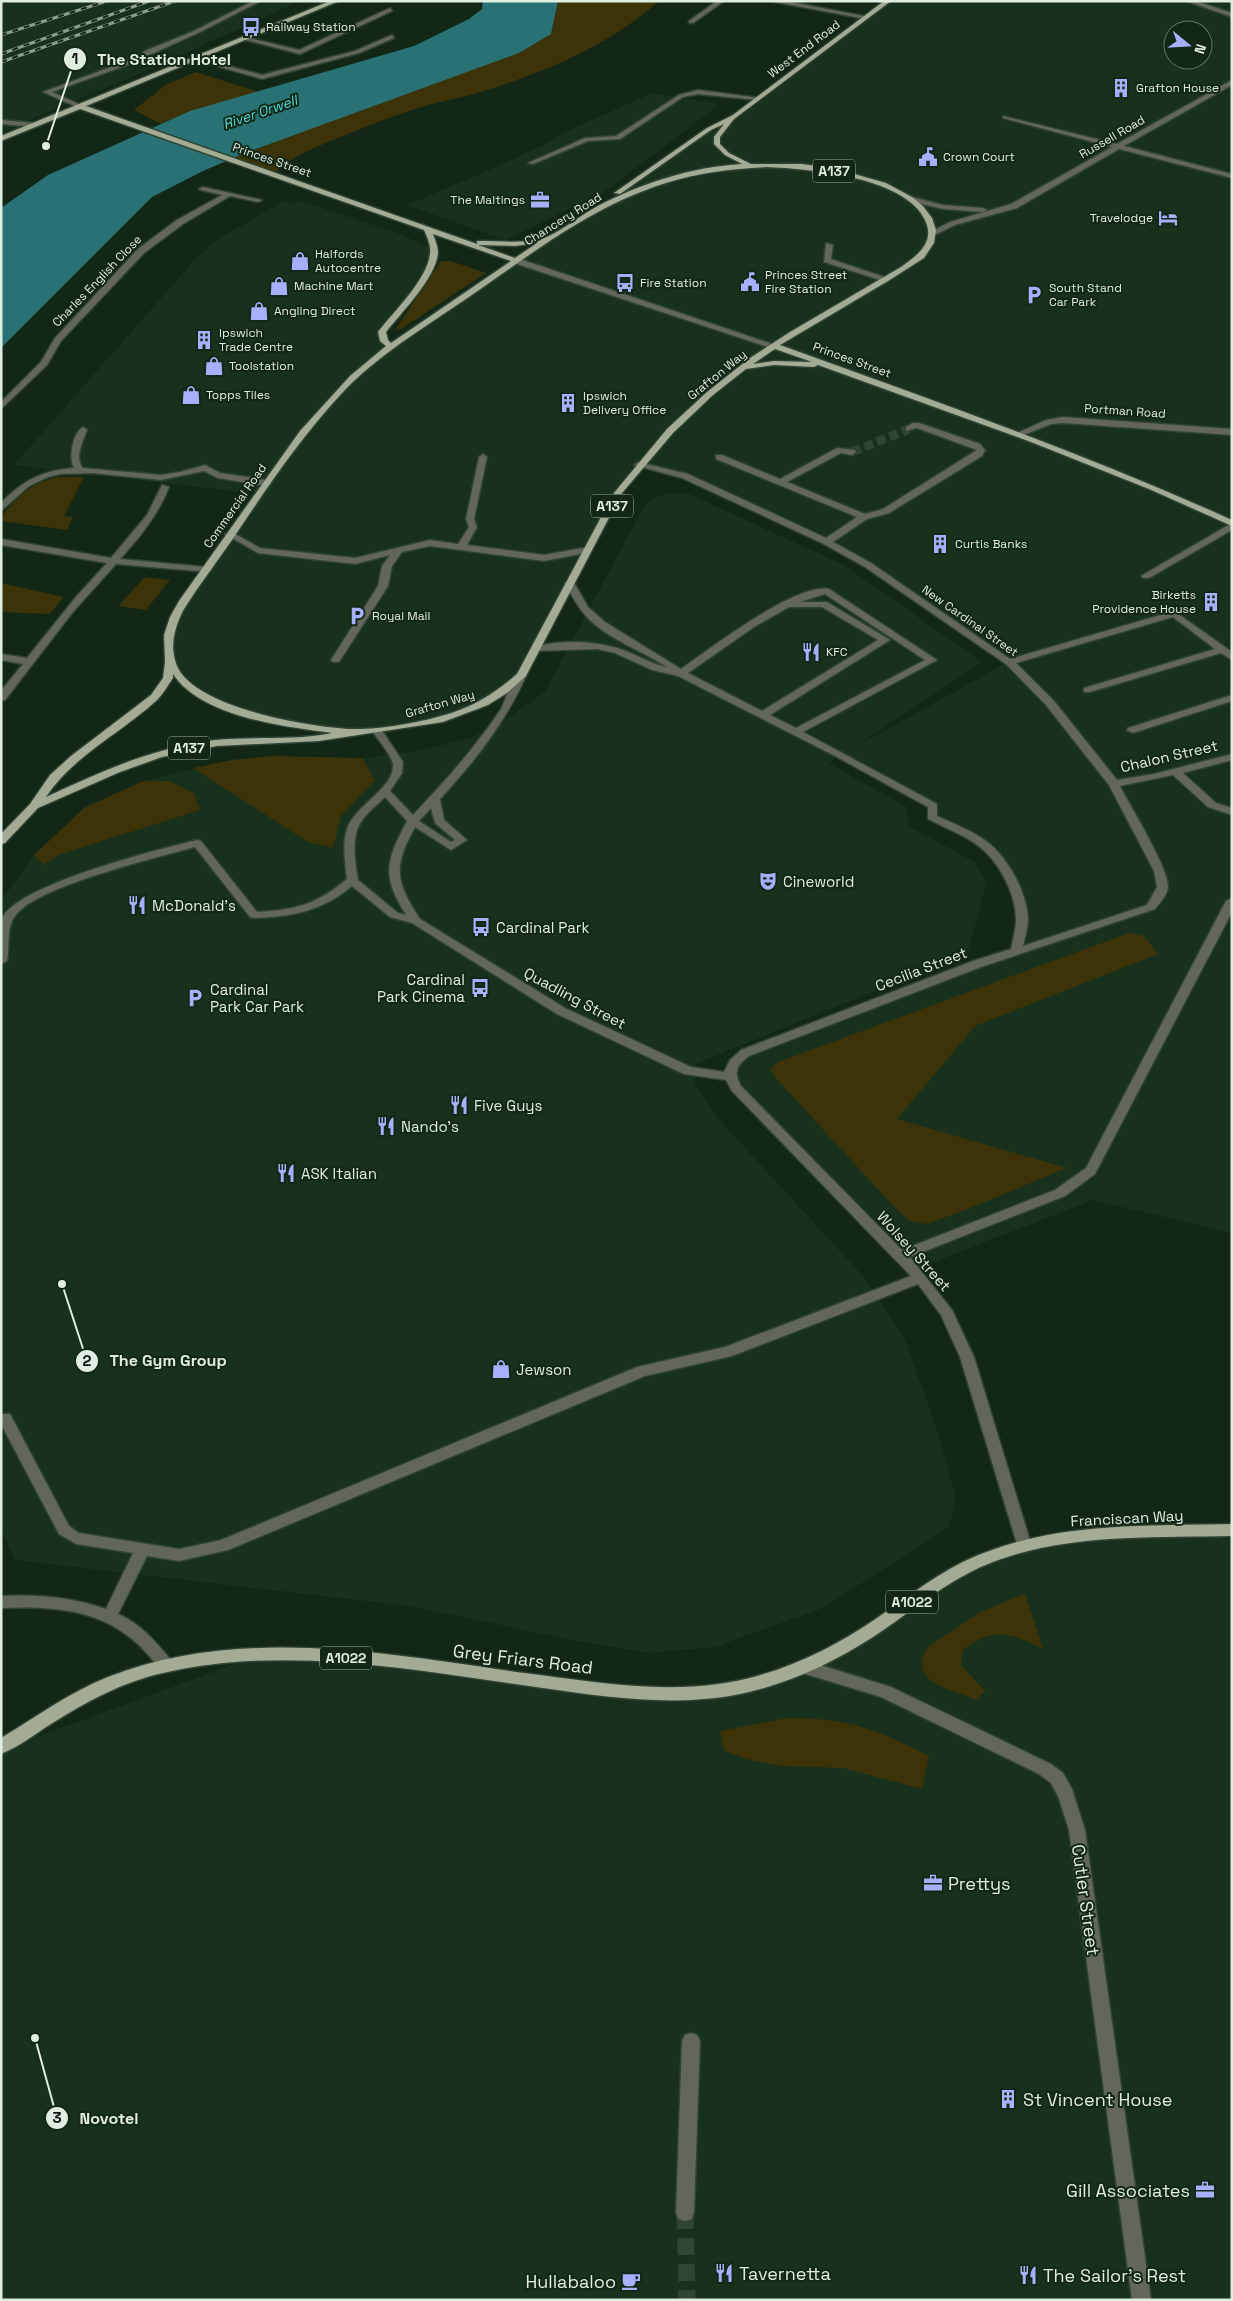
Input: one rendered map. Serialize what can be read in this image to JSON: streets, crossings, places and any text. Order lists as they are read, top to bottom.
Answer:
{
  "streets": {
    "main road": [
      "West End Road",
      "Princes Street",
      "A137",
      "Chancery Road",
      "Grafton Way",
      "Commercial Road",
      "Franciscan Way",
      "A1022",
      "Grey Friars Road"
    ],
    "street": [
      "Russell Road",
      "Charles English Close",
      "Portman Road",
      "New Cardinal Street",
      "Chalon Street",
      "Cecilia Street",
      "Quadling Street",
      "Wolsey Street",
      "Cutler Street"
    ]
  },
  "crossings": [
    ["West End Road", "Chancery Road"],
    ["Russell Road", "A137"],
    ["Russell Road", "Chancery Road"],
    ["Princes Street", "A137"],
    ["Princes Street", "Chancery Road"],
    ["Princes Street", "Grafton Way"],
    ["Princes Street", "Portman Road"],
    ["Princes Street", "Commercial Road"],
    ["A137", "Chancery Road"],
    ["A137", "Grafton Way"],
    ["A137", "Commercial Road"],
    ["Chancery Road", "Commercial Road"],
    ["Grafton Way", "Commercial Road"],
    ["Grafton Way", "New Cardinal Street"],
    ["Grafton Way", "Quadling Street"],
    ["New Cardinal Street", "Chalon Street"],
    ["New Cardinal Street", "Cecilia Street"],
    ["Cecilia Street", "Quadling Street"],
    ["Cecilia Street", "Wolsey Street"],
    ["Quadling Street", "Wolsey Street"],
    ["Wolsey Street", "Franciscan Way"],
    ["Wolsey Street", "Grey Friars Road"],
    ["Franciscan Way", "Grey Friars Road"],
    ["Grey Friars Road", "Cutler Street"]
  ],
  "water": ["River Orwell"],
  "places": {
    "bus stop": [
      "Railway Station",
      "Fire Station",
      "Cardinal Park",
      "Cardinal Park Cinema"
    ],
    "building": [
      "Grafton House",
      "Ipswich Trade Centre",
      "Ipswich Delivery Office",
      "Curtis Banks",
      "Birketts Providence House",
      "St Vincent House"
    ],
    "other": ["The Station Hotel", "The Gym Group", "Novotel"],
    "public building": ["Crown Court", "Princes Street Fire Station"],
    "office": ["The Maltings", "Prettys", "Gill Associates"],
    "hotel": ["Travelodge"],
    "shop": [
      "Halfords Autocentre",
      "Machine Mart",
      "Angling Direct",
      "Toolstation",
      "Topps Tiles",
      "Jewson"
    ],
    "parking": ["South Stand Car Park", "Royal Mail", "Cardinal Park Car Park"],
    "restaurant": [
      "KFC",
      "McDonald's",
      "Five Guys",
      "Nando's",
      "ASK Italian",
      "Tavernetta",
      "The Sailor's Rest"
    ],
    "theatre": ["Cineworld"],
    "cafe": ["Hullabaloo"]
  },
  "north": "right"
}
